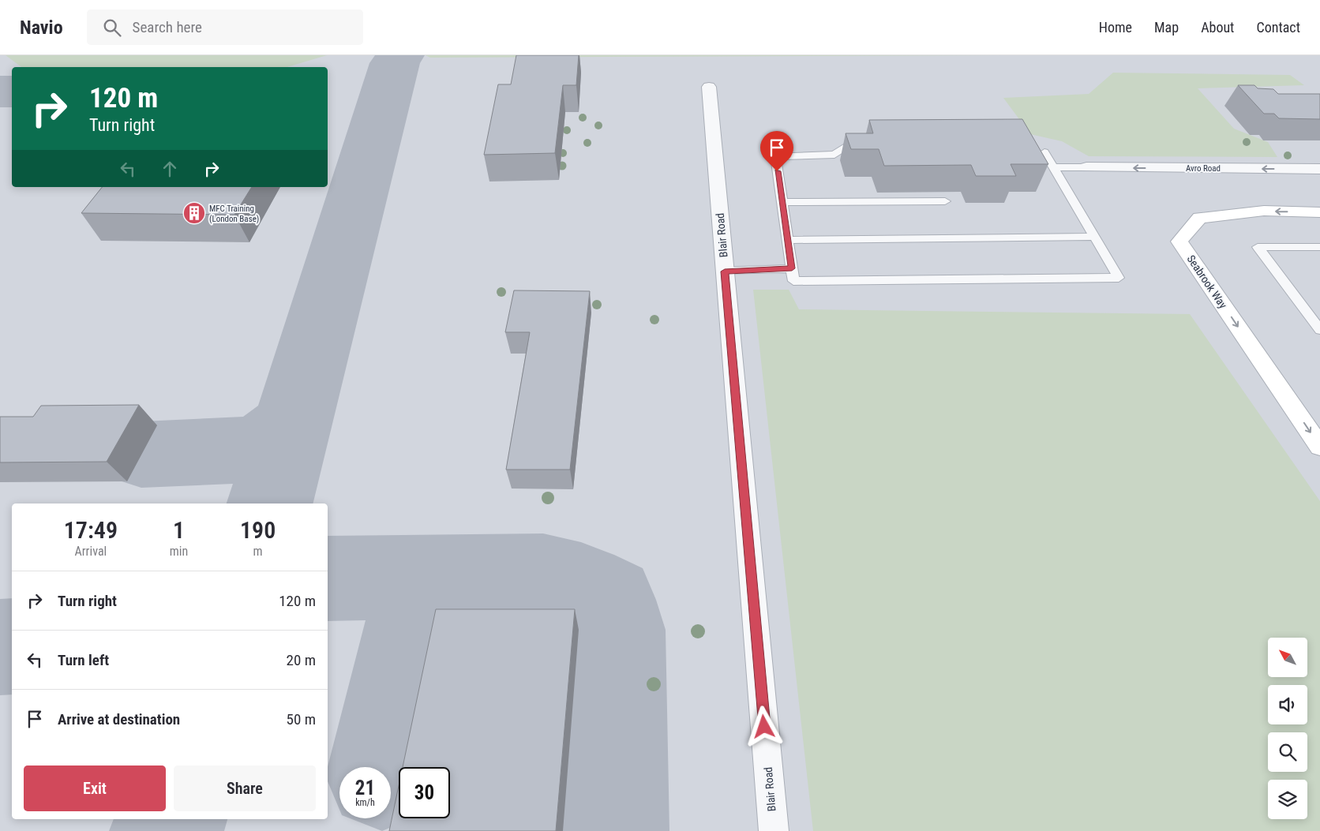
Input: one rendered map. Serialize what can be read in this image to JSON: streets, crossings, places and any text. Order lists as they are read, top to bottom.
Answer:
{
  "streets": {
    "street": ["Avro Road", "Blair Road", "Seabrook Way"]
  },
  "one_way": ["Avro Road"],
  "places": {
    "building": ["MFC Training (London Base)"]
  },
  "north": "top left",
  "page": {
    "header": "Navio",
    "search": "Search here",
    "nav": [
      "Home",
      "Map",
      "About",
      "Contact"
    ],
    "turn": ["120 m", "Turn right"],
    "eta": [
      "17:49",
      "Arrival",
      "1",
      "min",
      "190",
      "m"
    ],
    "list": [
      {
        "name": "Turn right",
        "value": "120 m"
      },
      {
        "name": "Turn left",
        "value": "20 m"
      },
      {
        "name": "Arrive at destination",
        "value": "50 m"
      }
    ],
    "buttons": ["Exit", "Share"],
    "speed": "21 km/h",
    "limit": "30"
  }
}
